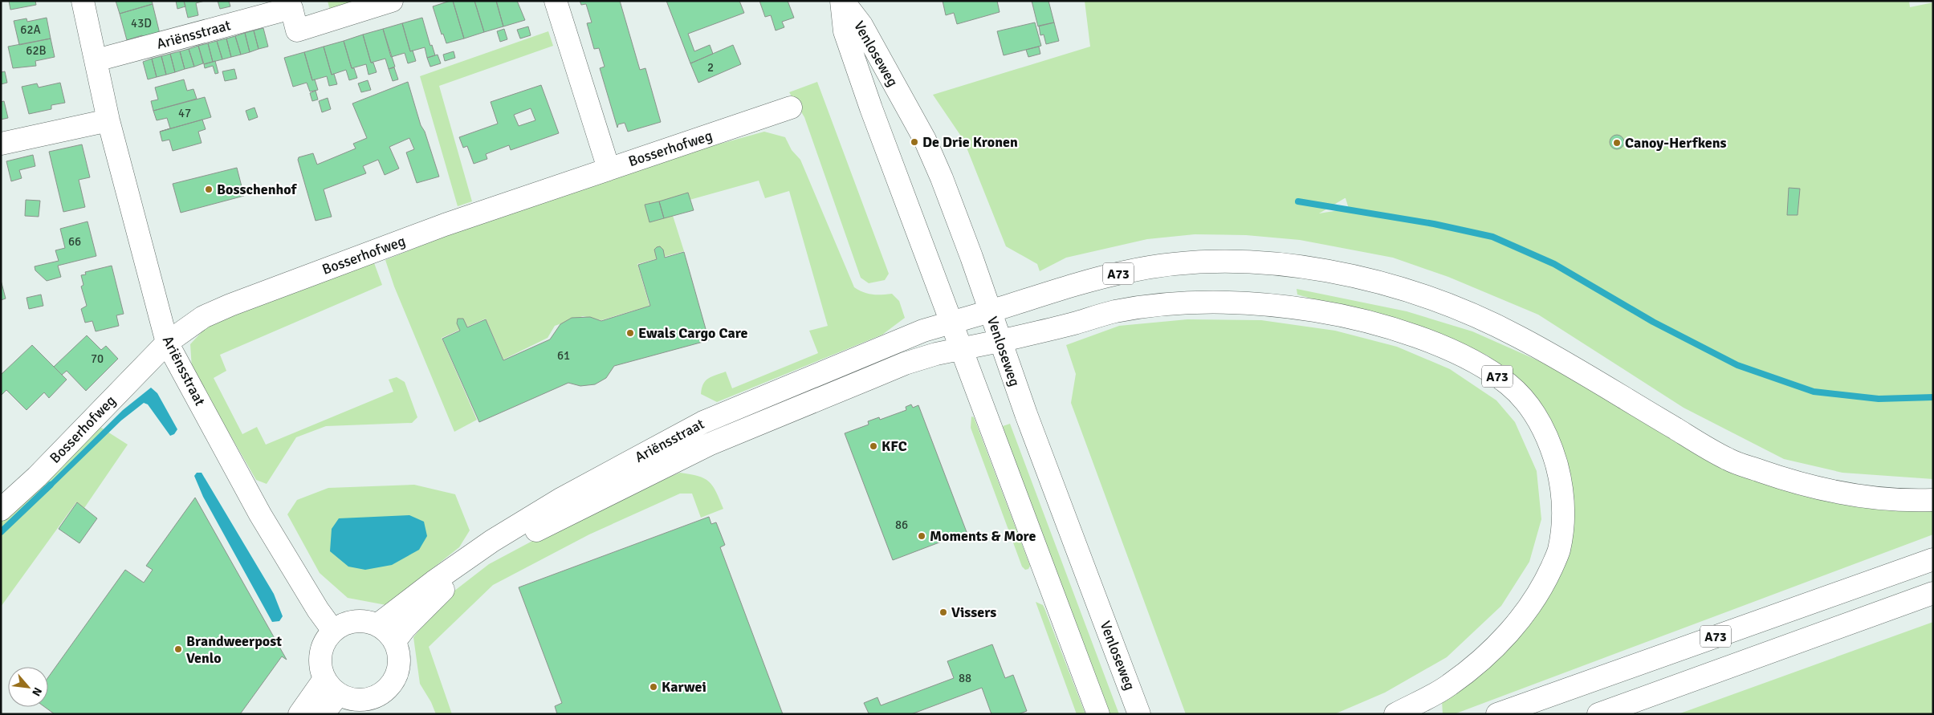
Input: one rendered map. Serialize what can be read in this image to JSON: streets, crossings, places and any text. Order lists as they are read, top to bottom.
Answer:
{
  "streets": {
    "main road": [
      "Ariënsstraat",
      "Venloseweg",
      "Bosserhofweg",
      "A73"
    ]
  },
  "crossings": [
    ["Ariënsstraat", "Venloseweg"],
    ["Ariënsstraat", "Bosserhofweg"],
    ["Ariënsstraat", "A73"],
    ["Venloseweg", "A73"]
  ],
  "places": [
    "De Drie Kronen",
    "Canoy-Herfkens",
    "Bosschenhof",
    "Ewals Cargo Care",
    "KFC",
    "Moments & More",
    "Vissers",
    "Brandweerpost Venlo",
    "Karwei"
  ],
  "house_numbers": [
    "43D",
    "62A",
    "62B",
    "2",
    "47",
    "66",
    "61",
    "70",
    "86",
    "88"
  ],
  "north": "bottom right"
}
